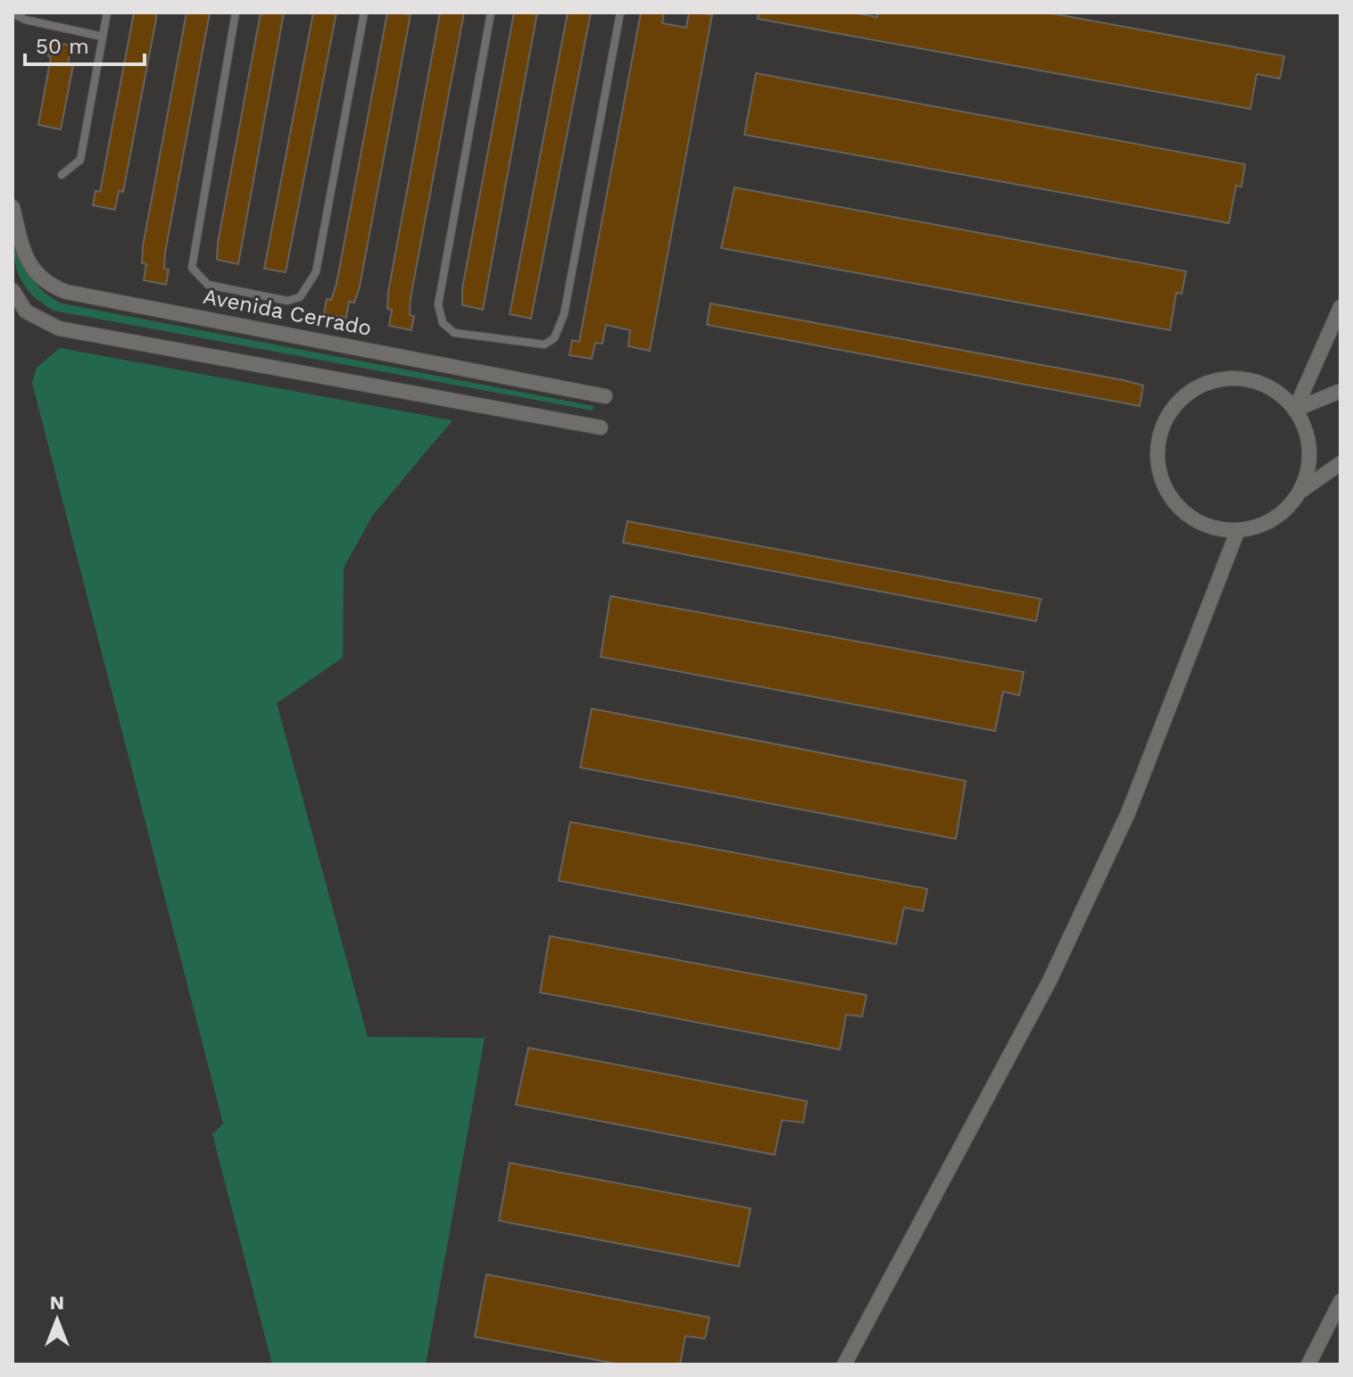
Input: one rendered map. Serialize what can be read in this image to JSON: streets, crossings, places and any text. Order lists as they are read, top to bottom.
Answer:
{
  "streets": {
    "street": ["Avenida Cerrado"]
  },
  "scale_bar": "50 m",
  "north": "top"
}
